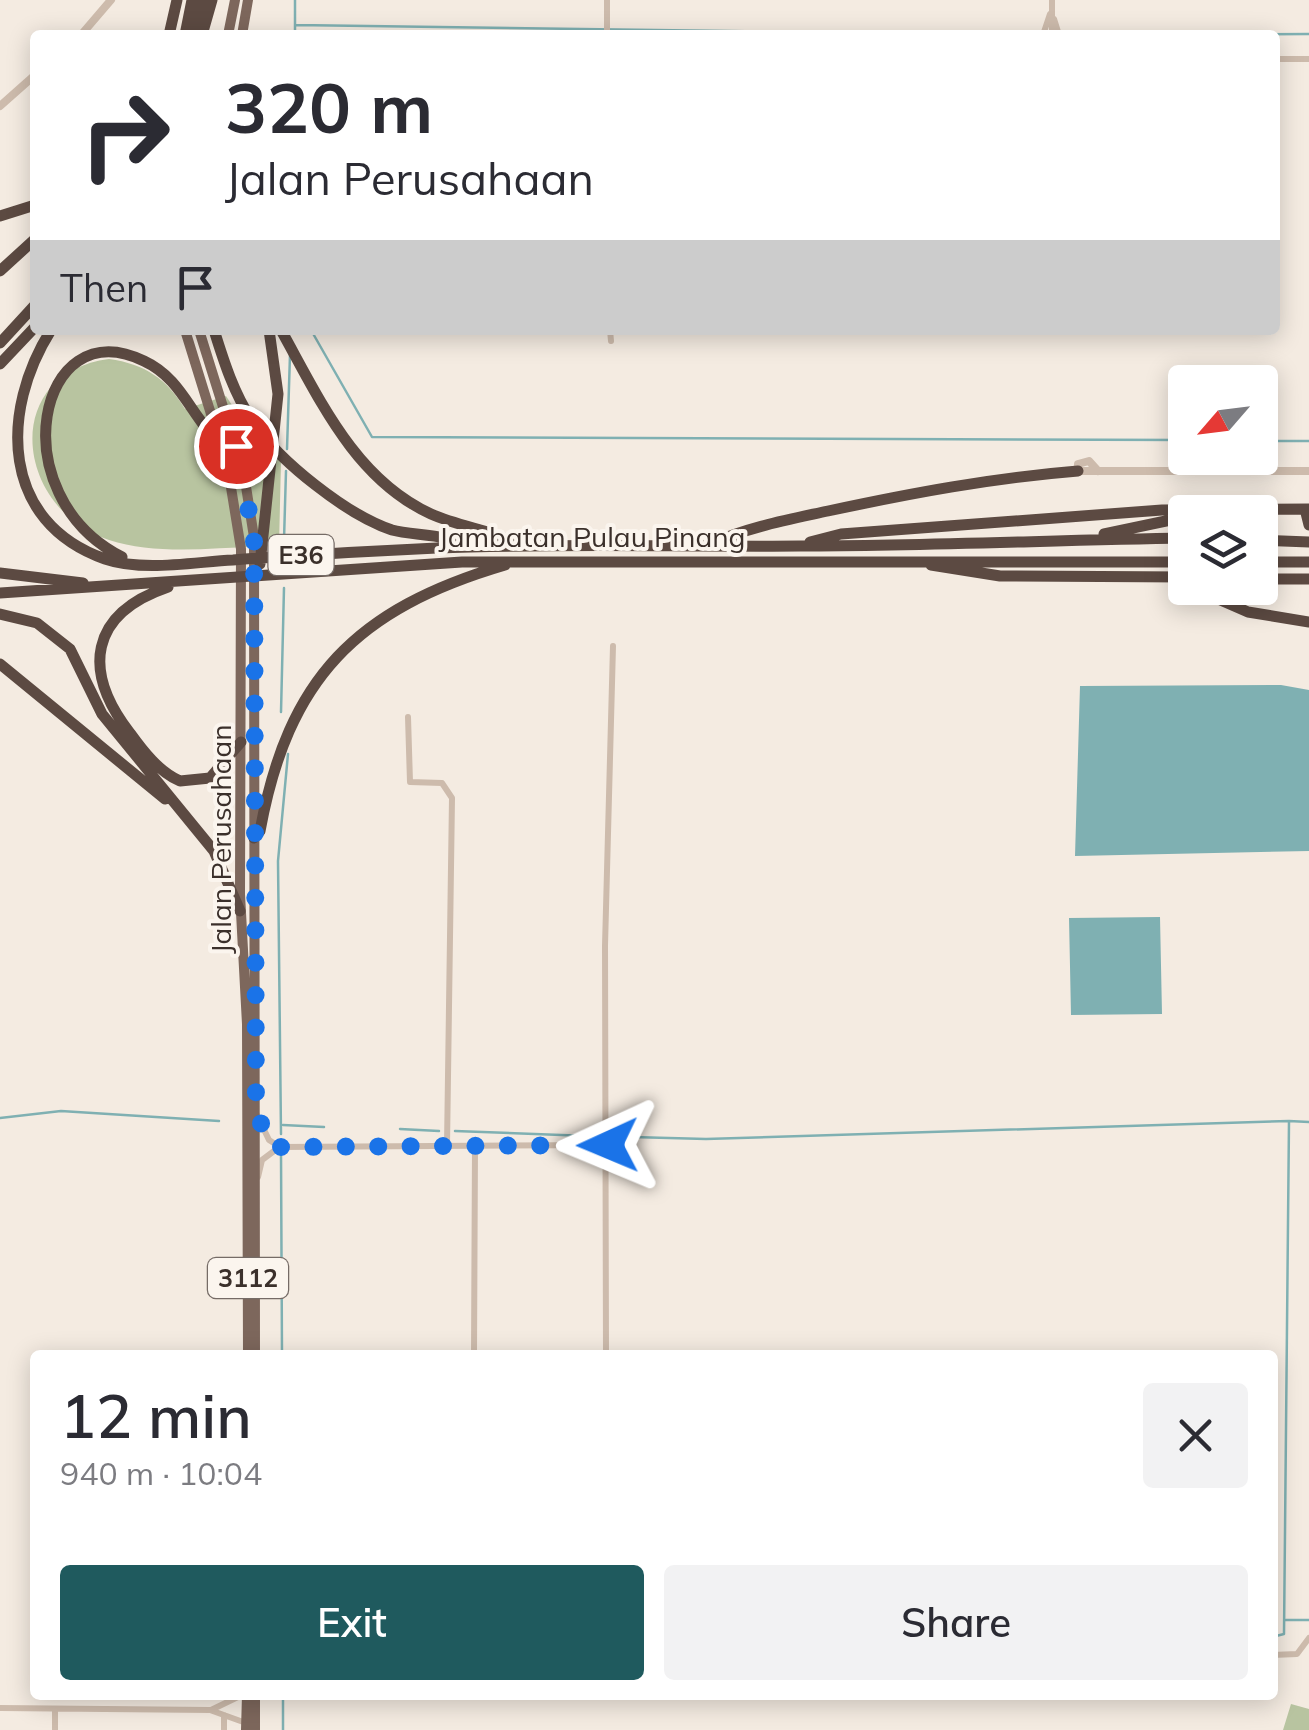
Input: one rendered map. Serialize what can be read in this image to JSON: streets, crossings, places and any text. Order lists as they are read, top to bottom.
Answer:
{
  "streets": {
    "highway": ["Jambatan Pulau Pinang", "E36"],
    "main road": ["Jalan Perusahaan", "3112"]
  },
  "north": "bottom left",
  "page": {
    "turn": ["320 m", "Jalan Perusahaan"],
    "then": "Then",
    "heading": ["12 min", "940 m · 10:04"],
    "buttons": ["Exit", "Share"]
  }
}
